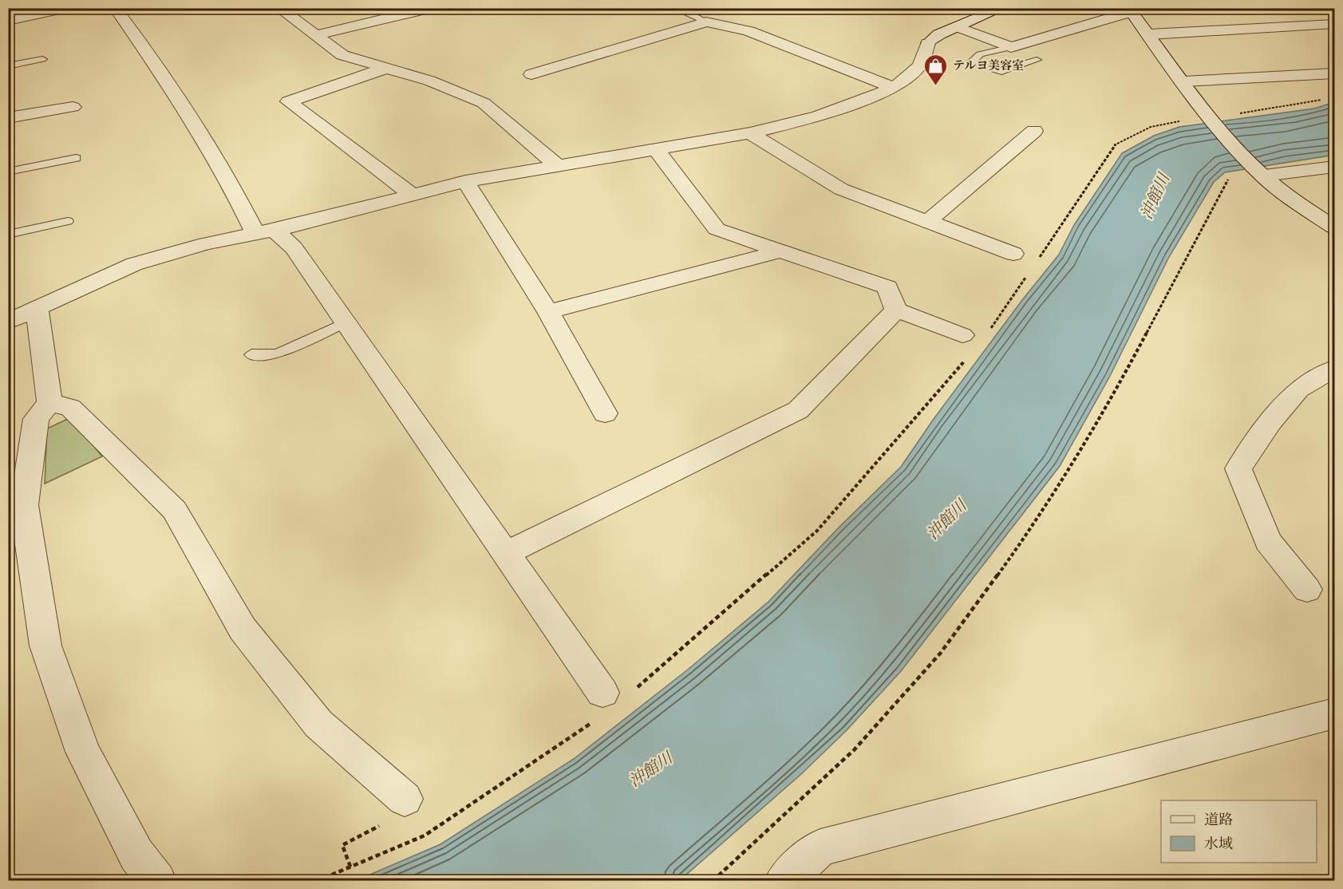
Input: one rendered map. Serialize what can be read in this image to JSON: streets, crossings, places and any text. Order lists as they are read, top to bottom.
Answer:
{
  "water": ["沖館川"],
  "places": {
    "shop": ["テルヨ美容室"]
  },
  "legend": ["道路", "水域"]
}
